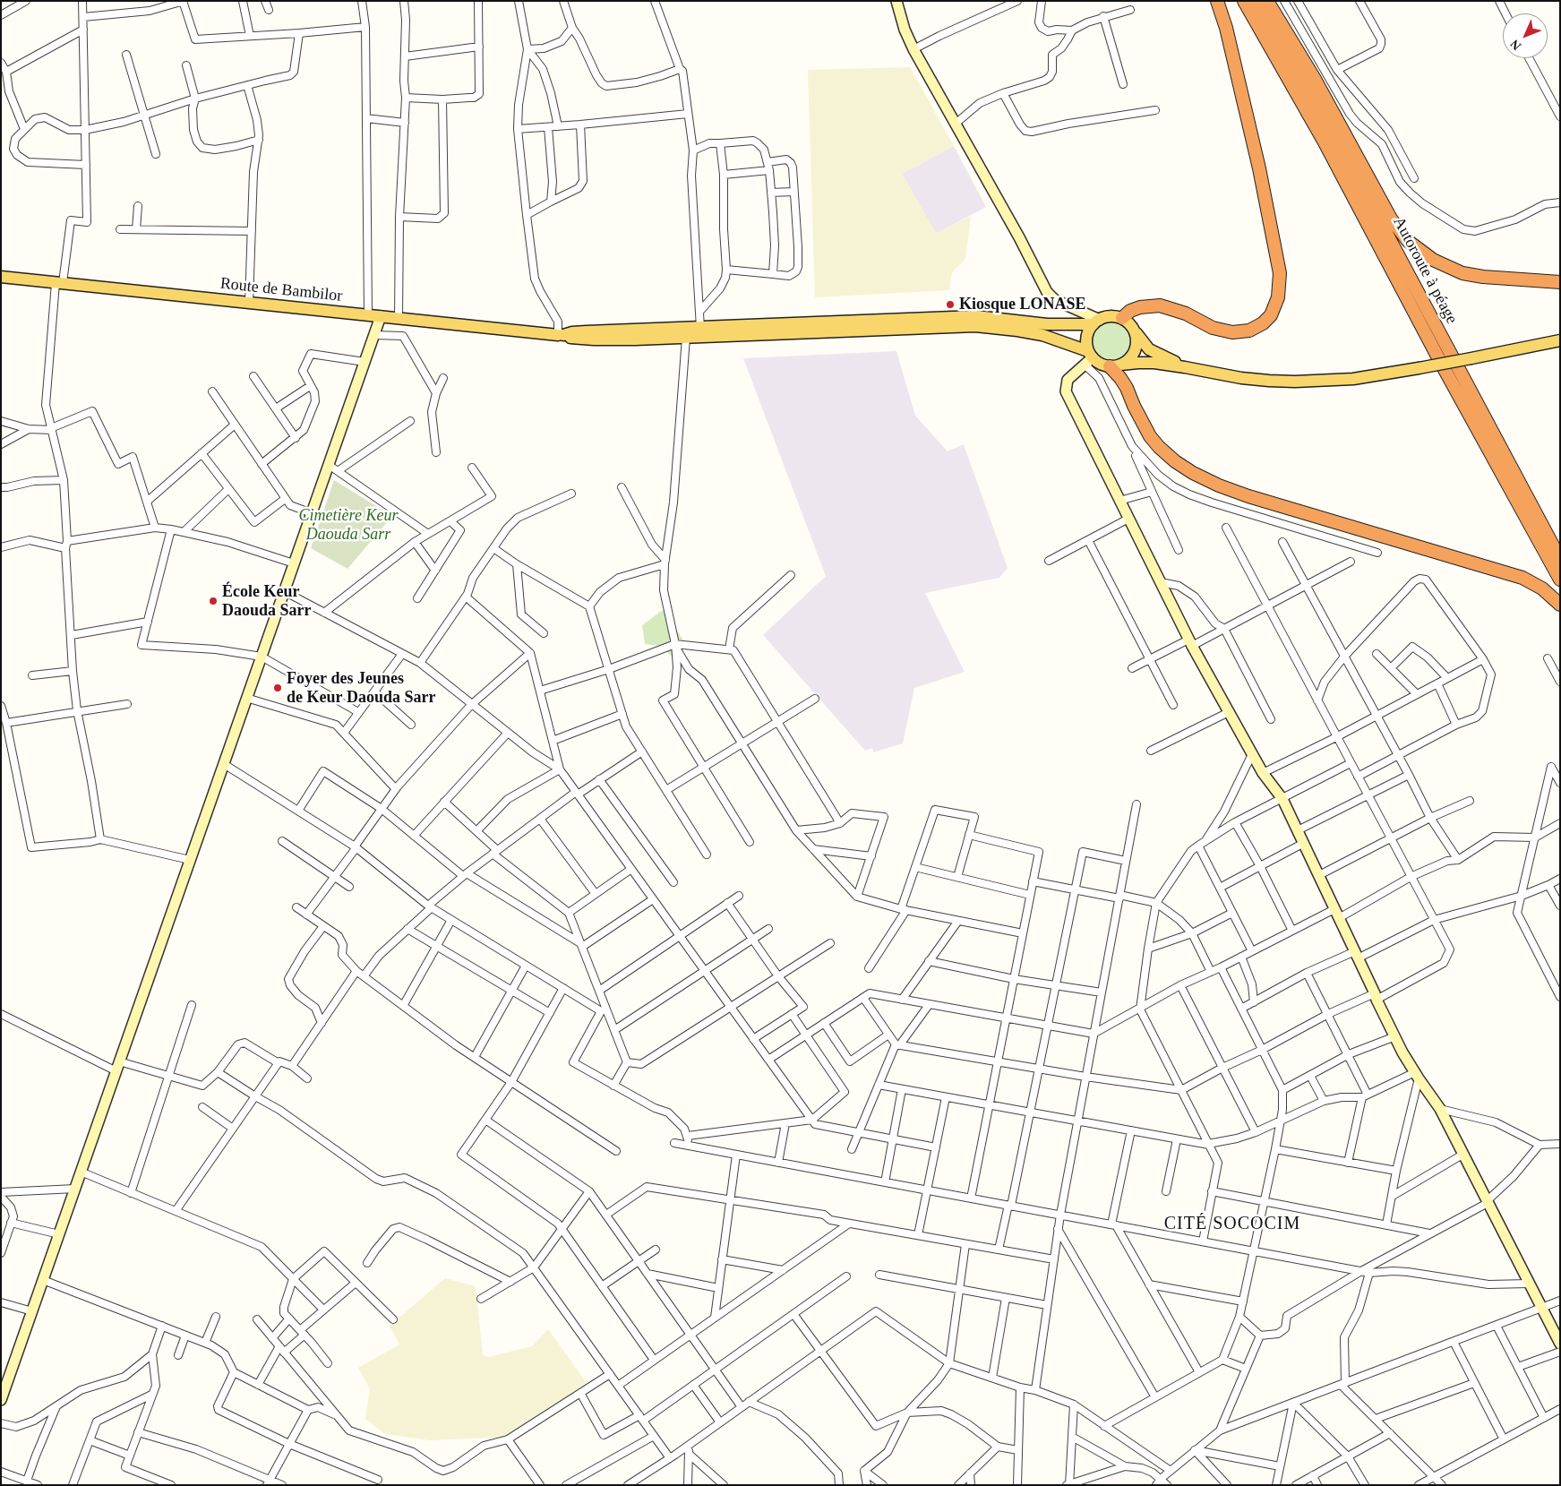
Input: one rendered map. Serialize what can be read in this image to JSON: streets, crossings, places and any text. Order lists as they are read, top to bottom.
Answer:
{
  "streets": {
    "highway": ["Autoroute à péage"],
    "main road": ["Route de Bambilor"]
  },
  "districts": ["CITÉ SOCOCIM"],
  "parks": ["Cimetière Keur Daouda Sarr"],
  "places": ["Kiosque LONASE", "École Keur Daouda Sarr", "Foyer des Jeunes de Keur Daouda Sarr"],
  "north": "bottom left"
}
